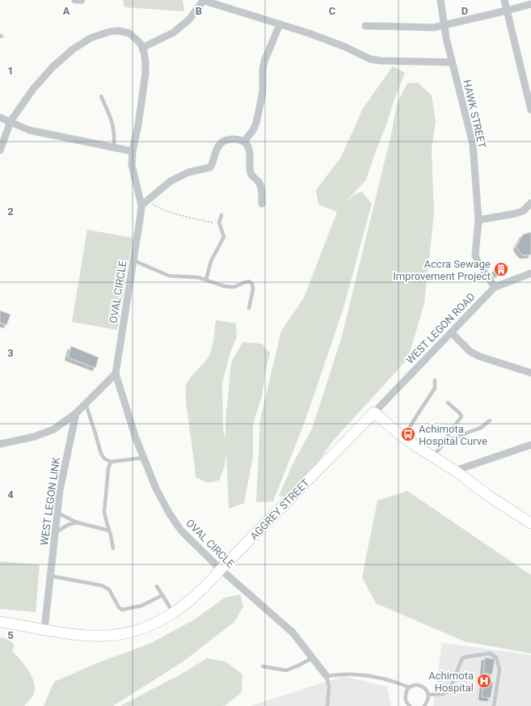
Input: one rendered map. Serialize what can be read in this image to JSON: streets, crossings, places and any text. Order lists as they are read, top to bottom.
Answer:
{
  "streets": {
    "main road": ["AGGREY STREET"],
    "street": [
      "HAWK STREET",
      "OVAL CIRCLE",
      "WEST LEGON ROAD",
      "WEST LEGON LINK"
    ]
  },
  "crossings": [
    ["HAWK STREET", "WEST LEGON ROAD"],
    ["OVAL CIRCLE", "AGGREY STREET"],
    ["WEST LEGON ROAD", "AGGREY STREET"],
    ["WEST LEGON LINK", "AGGREY STREET"]
  ],
  "places": {
    "building": ["Accra Sewage Improvement Project"],
    "bus stop": ["Achimota Hospital Curve"],
    "hospital": ["Achimota Hospital"]
  },
  "grid": {
    "columns": [
      "A",
      "B",
      "C",
      "D"
    ],
    "rows": [
      "1",
      "2",
      "3",
      "4",
      "5"
    ]
  }
}
